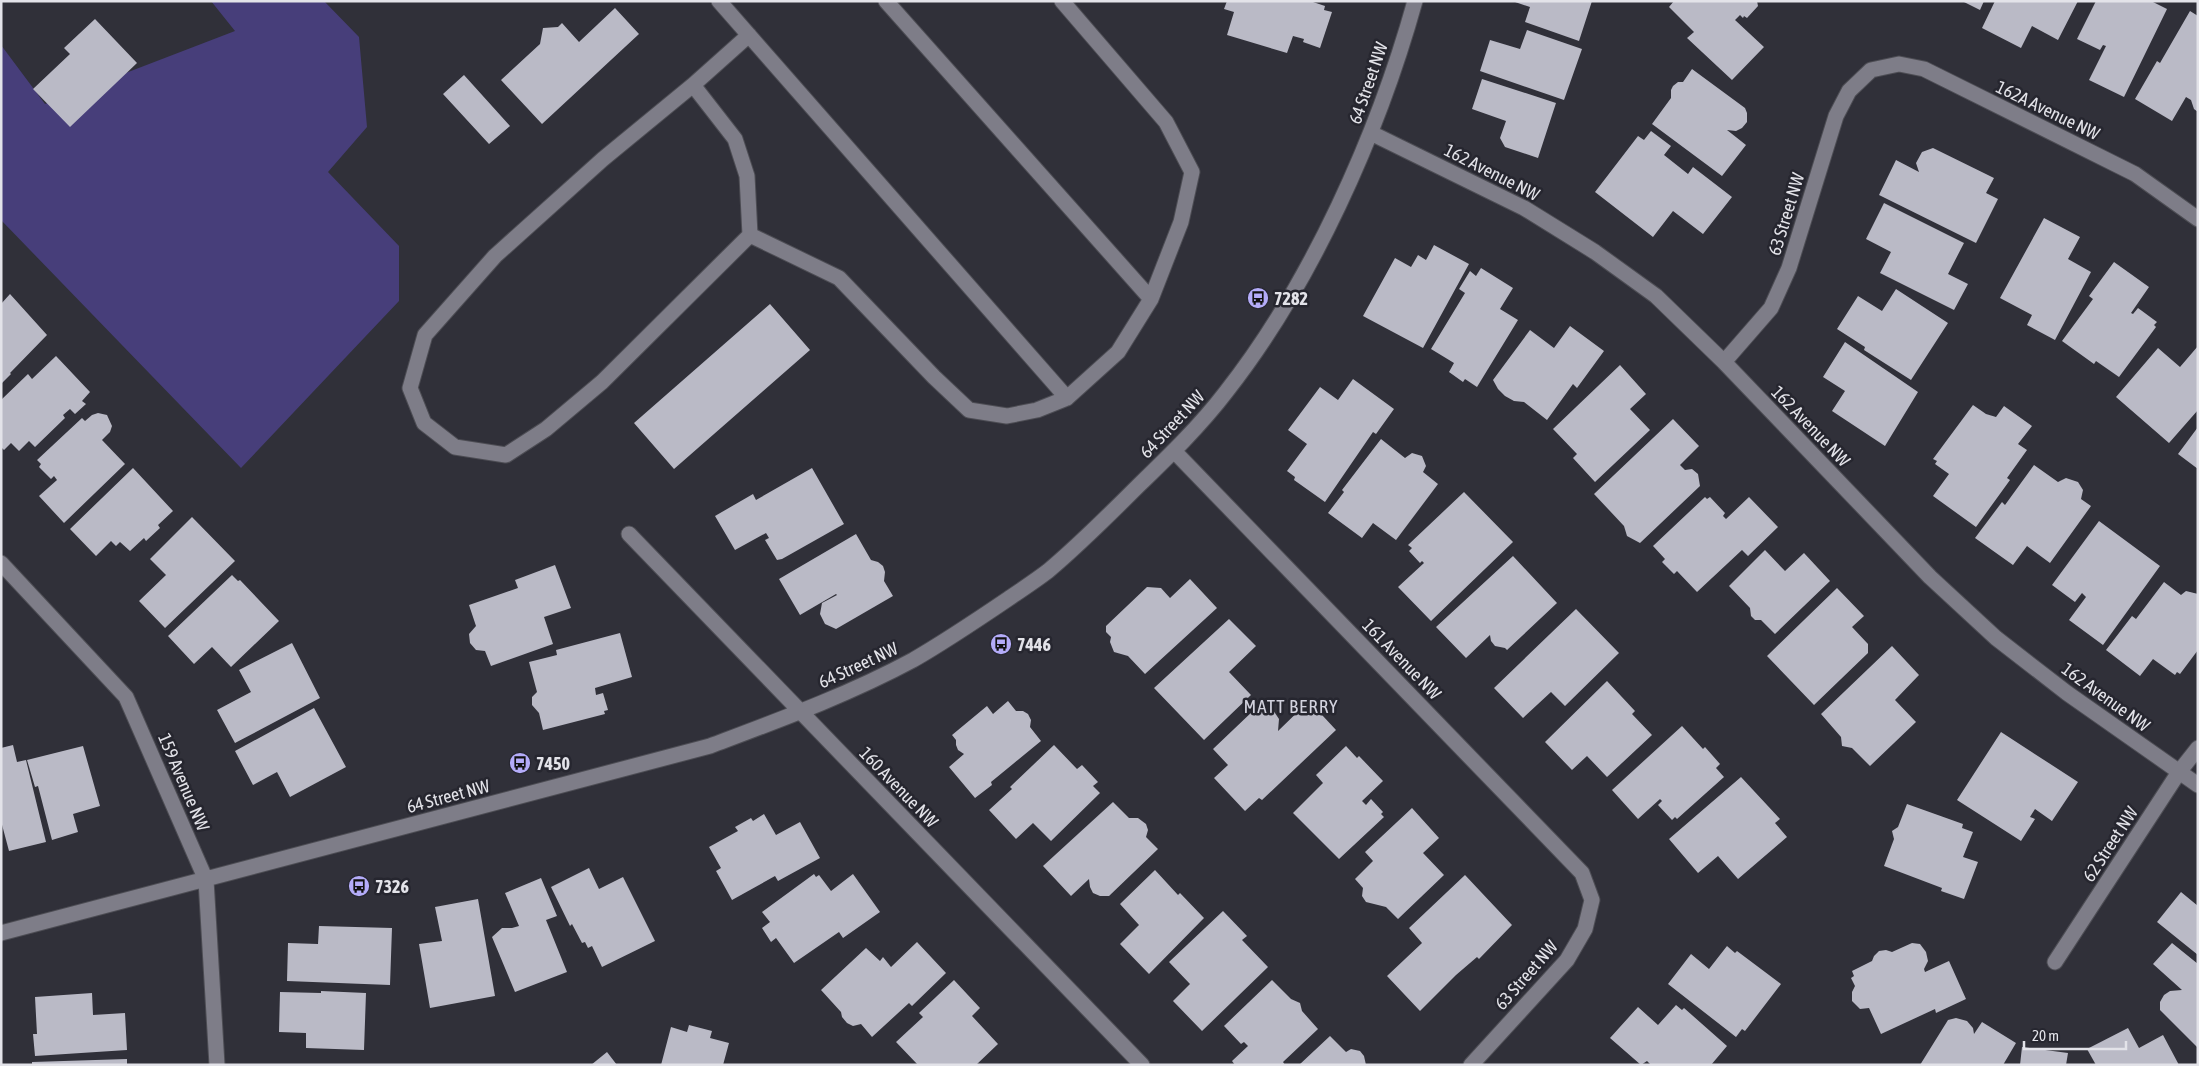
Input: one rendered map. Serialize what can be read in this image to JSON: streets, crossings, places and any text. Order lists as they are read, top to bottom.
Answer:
{
  "streets": {
    "street": [
      "64 Street NW",
      "162A Avenue NW",
      "162 Avenue NW",
      "63 Street NW",
      "161 Avenue NW",
      "159 Avenue NW",
      "160 Avenue NW",
      "62 Street NW"
    ]
  },
  "crossings": [
    ["64 Street NW", "162 Avenue NW"],
    ["64 Street NW", "161 Avenue NW"],
    ["64 Street NW", "159 Avenue NW"],
    ["64 Street NW", "160 Avenue NW"],
    ["162A Avenue NW", "63 Street NW"],
    ["162 Avenue NW", "63 Street NW"],
    ["162 Avenue NW", "62 Street NW"],
    ["63 Street NW", "161 Avenue NW"]
  ],
  "districts": ["MATT BERRY"],
  "places": {
    "bus stop": [
      "7282",
      "7446",
      "7450",
      "7326"
    ]
  },
  "scale_bar": "20 m"
}
